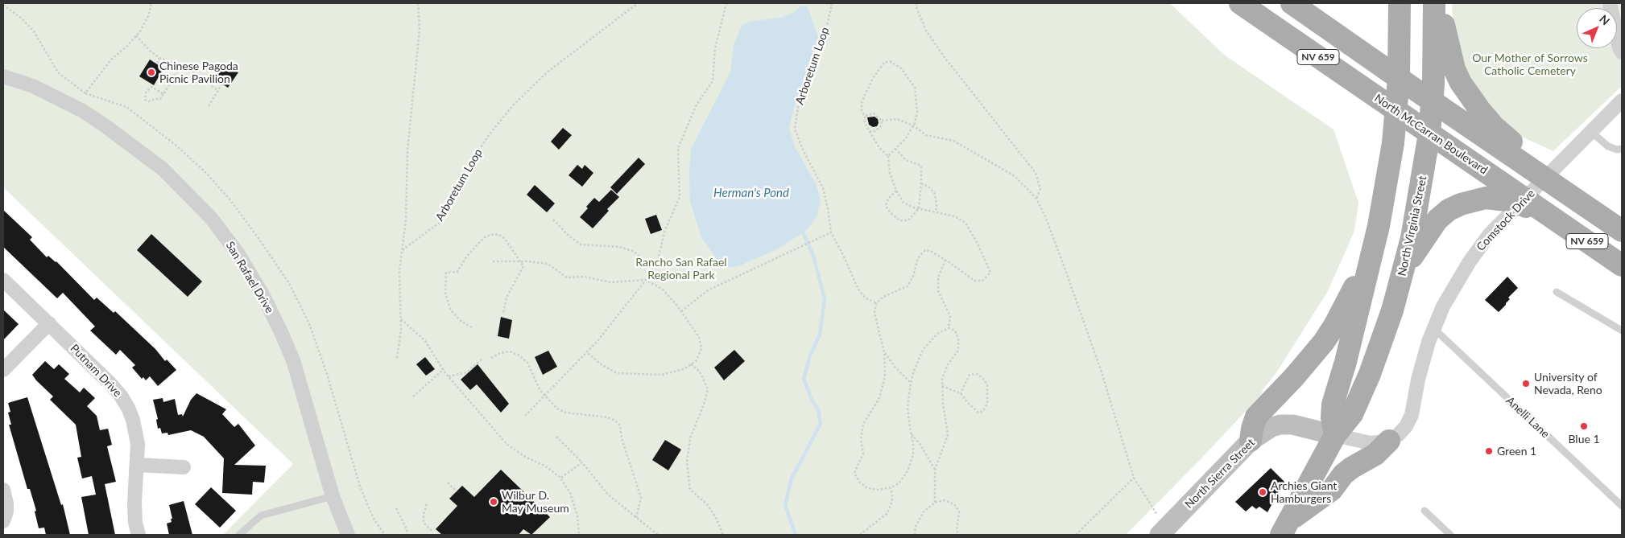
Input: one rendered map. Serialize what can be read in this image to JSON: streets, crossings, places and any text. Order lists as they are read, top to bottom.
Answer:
{
  "streets": {
    "main road": [
      "NV 659",
      "North McCarran Boulevard",
      "North Virginia Street",
      "North Sierra Street"
    ],
    "street": ["Comstock Drive", "San Rafael Drive", "Putnam Drive"],
    "lane": ["Anelli Lane"],
    "path": ["Arboretum Loop"]
  },
  "crossings": [
    ["NV 659", "North Virginia Street"],
    ["North McCarran Boulevard", "North Virginia Street"],
    ["Comstock Drive", "Anelli Lane"],
    ["North Virginia Street", "North Sierra Street"]
  ],
  "water": ["Herman's Pond"],
  "parks": ["Our Mother of Sorrows Catholic Cemetery", "Rancho San Rafael Regional Park"],
  "places": [
    "Chinese Pagoda Picnic Pavilion",
    "University of Nevada, Reno",
    "Blue 1",
    "Green 1",
    "Archies Giant Hamburgers",
    "Wilbur D. May Museum"
  ],
  "north": "top right"
}
